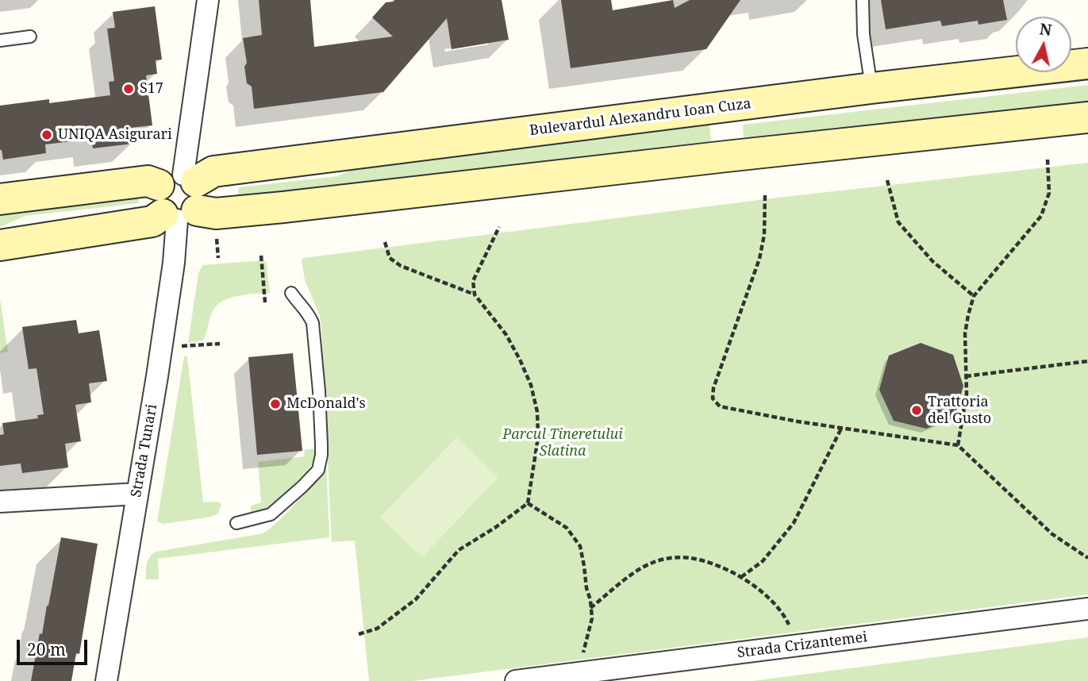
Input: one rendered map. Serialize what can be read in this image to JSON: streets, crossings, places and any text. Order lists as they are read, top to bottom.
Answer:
{
  "streets": {
    "main road": ["Bulevardul Alexandru Ioan Cuza"],
    "street": ["Strada Tunari", "Strada Crizantemei"]
  },
  "crossings": [
    ["Bulevardul Alexandru Ioan Cuza", "Strada Tunari"]
  ],
  "parks": ["Parcul Tineretului Slatina"],
  "places": [
    "S17",
    "UNIQA Asigurari",
    "McDonald's",
    "Trattoria del Gusto"
  ],
  "scale_bar": "20 m",
  "north": "top"
}
